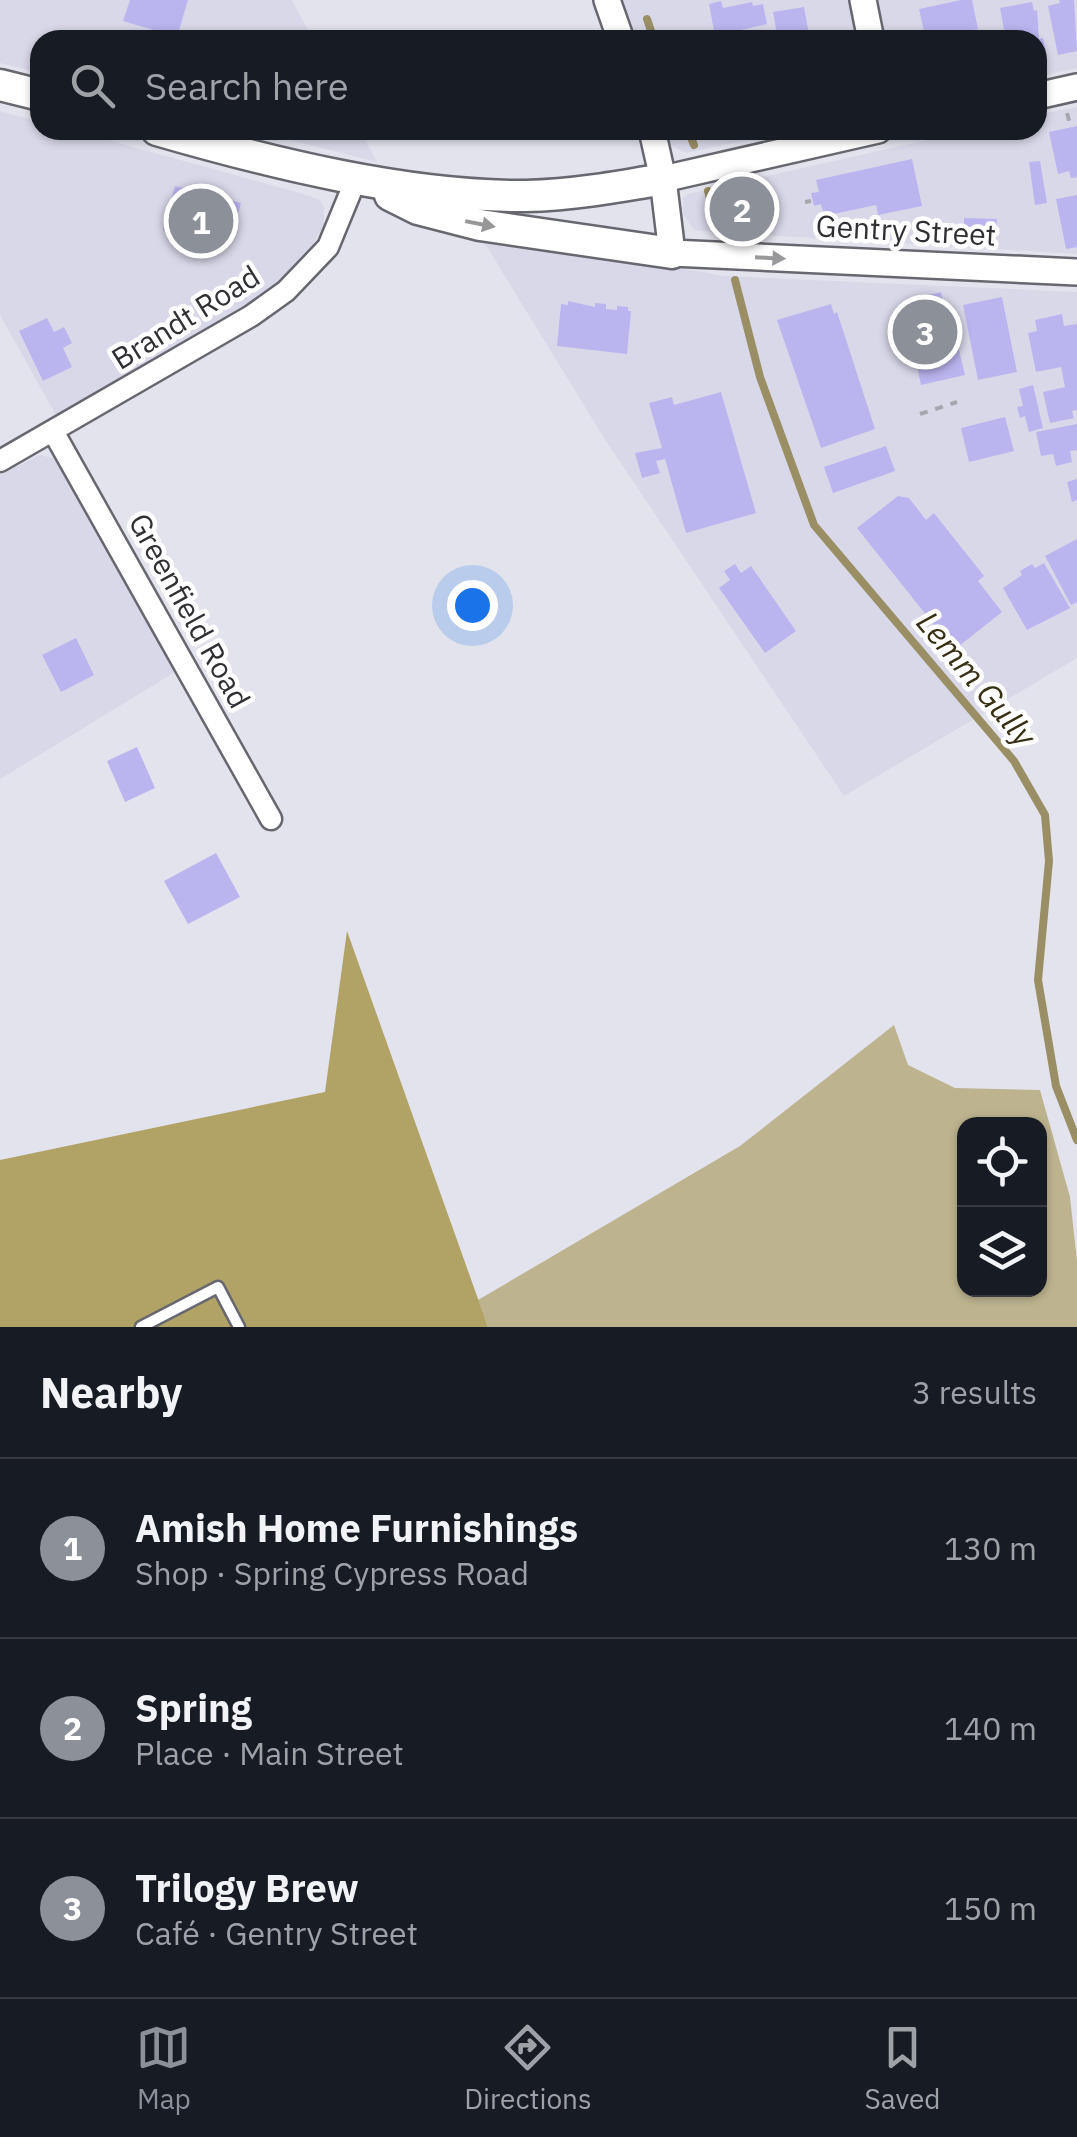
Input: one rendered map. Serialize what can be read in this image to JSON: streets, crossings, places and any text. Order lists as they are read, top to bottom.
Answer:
{
  "streets": {
    "street": ["Gentry Street", "Brandt Road", "Greenfield Road"]
  },
  "crossings": [
    ["Brandt Road", "Greenfield Road"]
  ],
  "water": ["Lemm Gully"],
  "page": {
    "search": "Search here",
    "pins": ["2", "1", "3"],
    "heading": ["Nearby", "3 results"],
    "list": [
      {
        "mark": "1",
        "name": "Amish Home Furnishings",
        "note": "Shop · Spring Cypress Road",
        "value": "130 m"
      },
      {
        "mark": "2",
        "name": "Spring",
        "note": "Place · Main Street",
        "value": "140 m"
      },
      {
        "mark": "3",
        "name": "Trilogy Brew",
        "note": "Café · Gentry Street",
        "value": "150 m"
      }
    ],
    "nav": ["Map", "Directions", "Saved"]
  }
}
